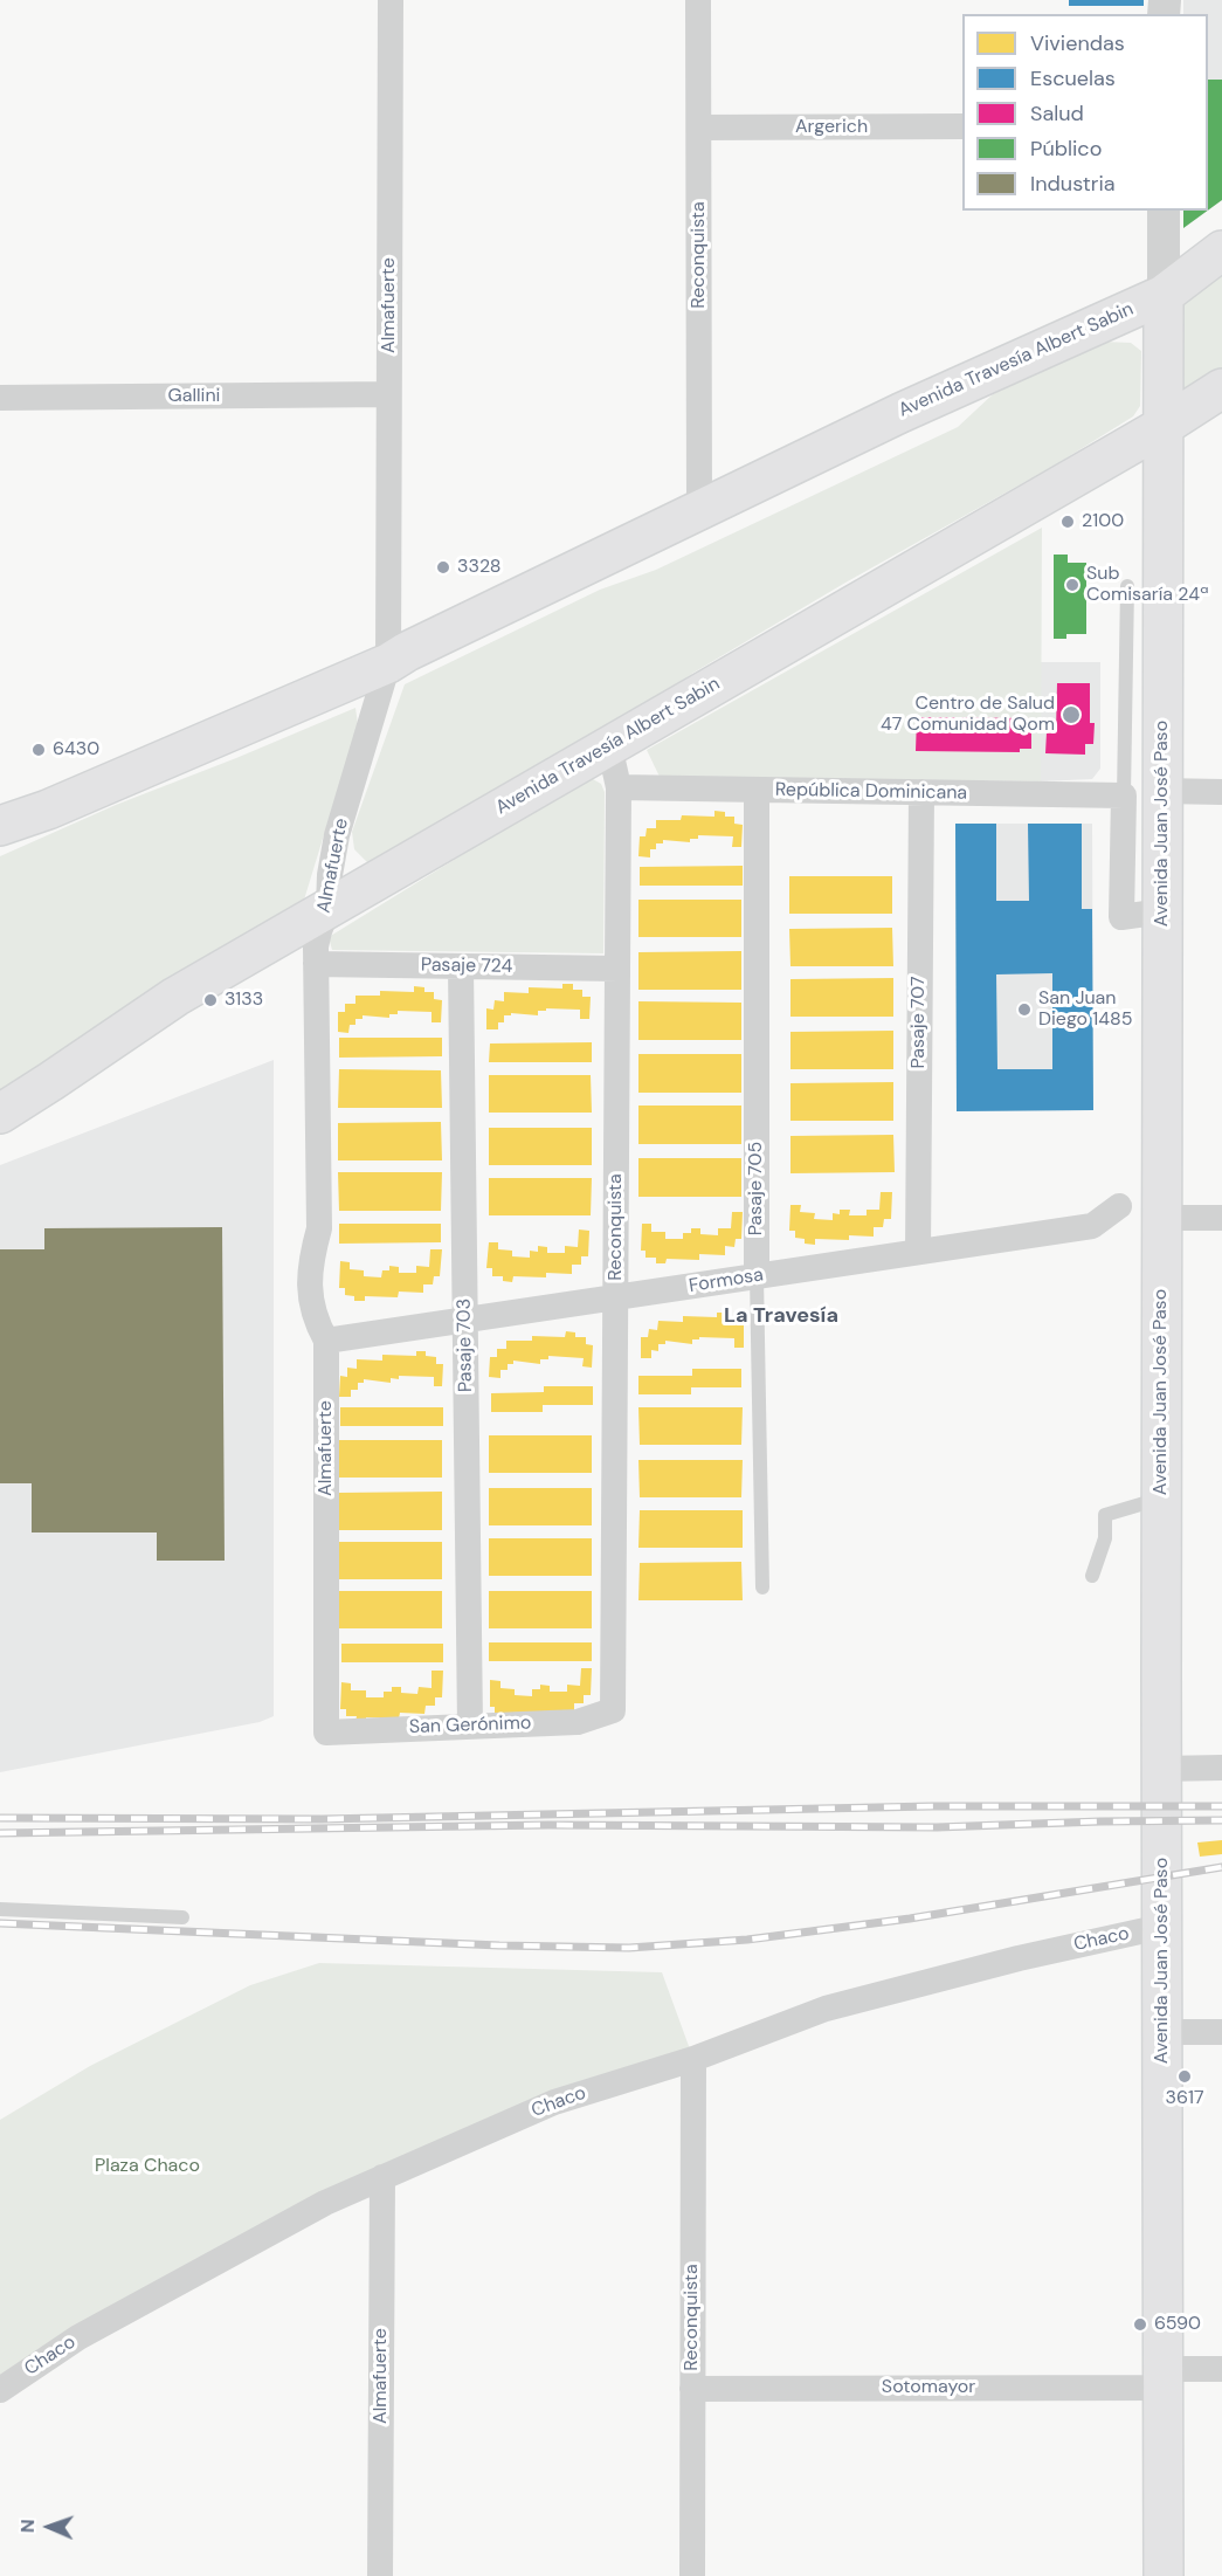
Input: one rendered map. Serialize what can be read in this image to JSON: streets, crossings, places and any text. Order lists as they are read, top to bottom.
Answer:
{
  "streets": {
    "main road": ["Avenida Travesía Albert Sabin", "Avenida Juan José Paso"],
    "street": [
      "Argerich",
      "Reconquista",
      "Almafuerte",
      "Gallini",
      "República Dominicana",
      "Pasaje 724",
      "Pasaje 707",
      "Pasaje 705",
      "Formosa",
      "Pasaje 703",
      "San Gerónimo",
      "Chaco",
      "Sotomayor"
    ]
  },
  "crossings": [
    ["Argerich", "Reconquista"],
    ["Reconquista", "Avenida Travesía Albert Sabin"],
    ["Reconquista", "República Dominicana"],
    ["Reconquista", "Pasaje 724"],
    ["Reconquista", "Formosa"],
    ["Reconquista", "San Gerónimo"],
    ["Reconquista", "Chaco"],
    ["Reconquista", "Sotomayor"],
    ["Almafuerte", "Avenida Travesía Albert Sabin"],
    ["Almafuerte", "Gallini"],
    ["Almafuerte", "Pasaje 724"],
    ["Almafuerte", "Formosa"],
    ["Almafuerte", "San Gerónimo"],
    ["Almafuerte", "Chaco"],
    ["Avenida Travesía Albert Sabin", "Avenida Juan José Paso"],
    ["República Dominicana", "Pasaje 707"],
    ["República Dominicana", "Pasaje 705"],
    ["Avenida Juan José Paso", "Chaco"],
    ["Avenida Juan José Paso", "Sotomayor"],
    ["Pasaje 724", "Pasaje 703"],
    ["Pasaje 707", "Formosa"],
    ["Pasaje 705", "Formosa"],
    ["Formosa", "Pasaje 703"],
    ["Pasaje 703", "San Gerónimo"]
  ],
  "districts": ["La Travesía"],
  "parks": ["Plaza Chaco"],
  "places": [
    "2100",
    "3328",
    "Sub Comisaría 24ª",
    "Centro de Salud 47 Comunidad Qom",
    "6430",
    "3133",
    "San Juan Diego 1485",
    "3617",
    "6590"
  ],
  "legend": [
    "Viviendas",
    "Escuelas",
    "Salud",
    "Público",
    "Industria"
  ],
  "north": "left"
}
